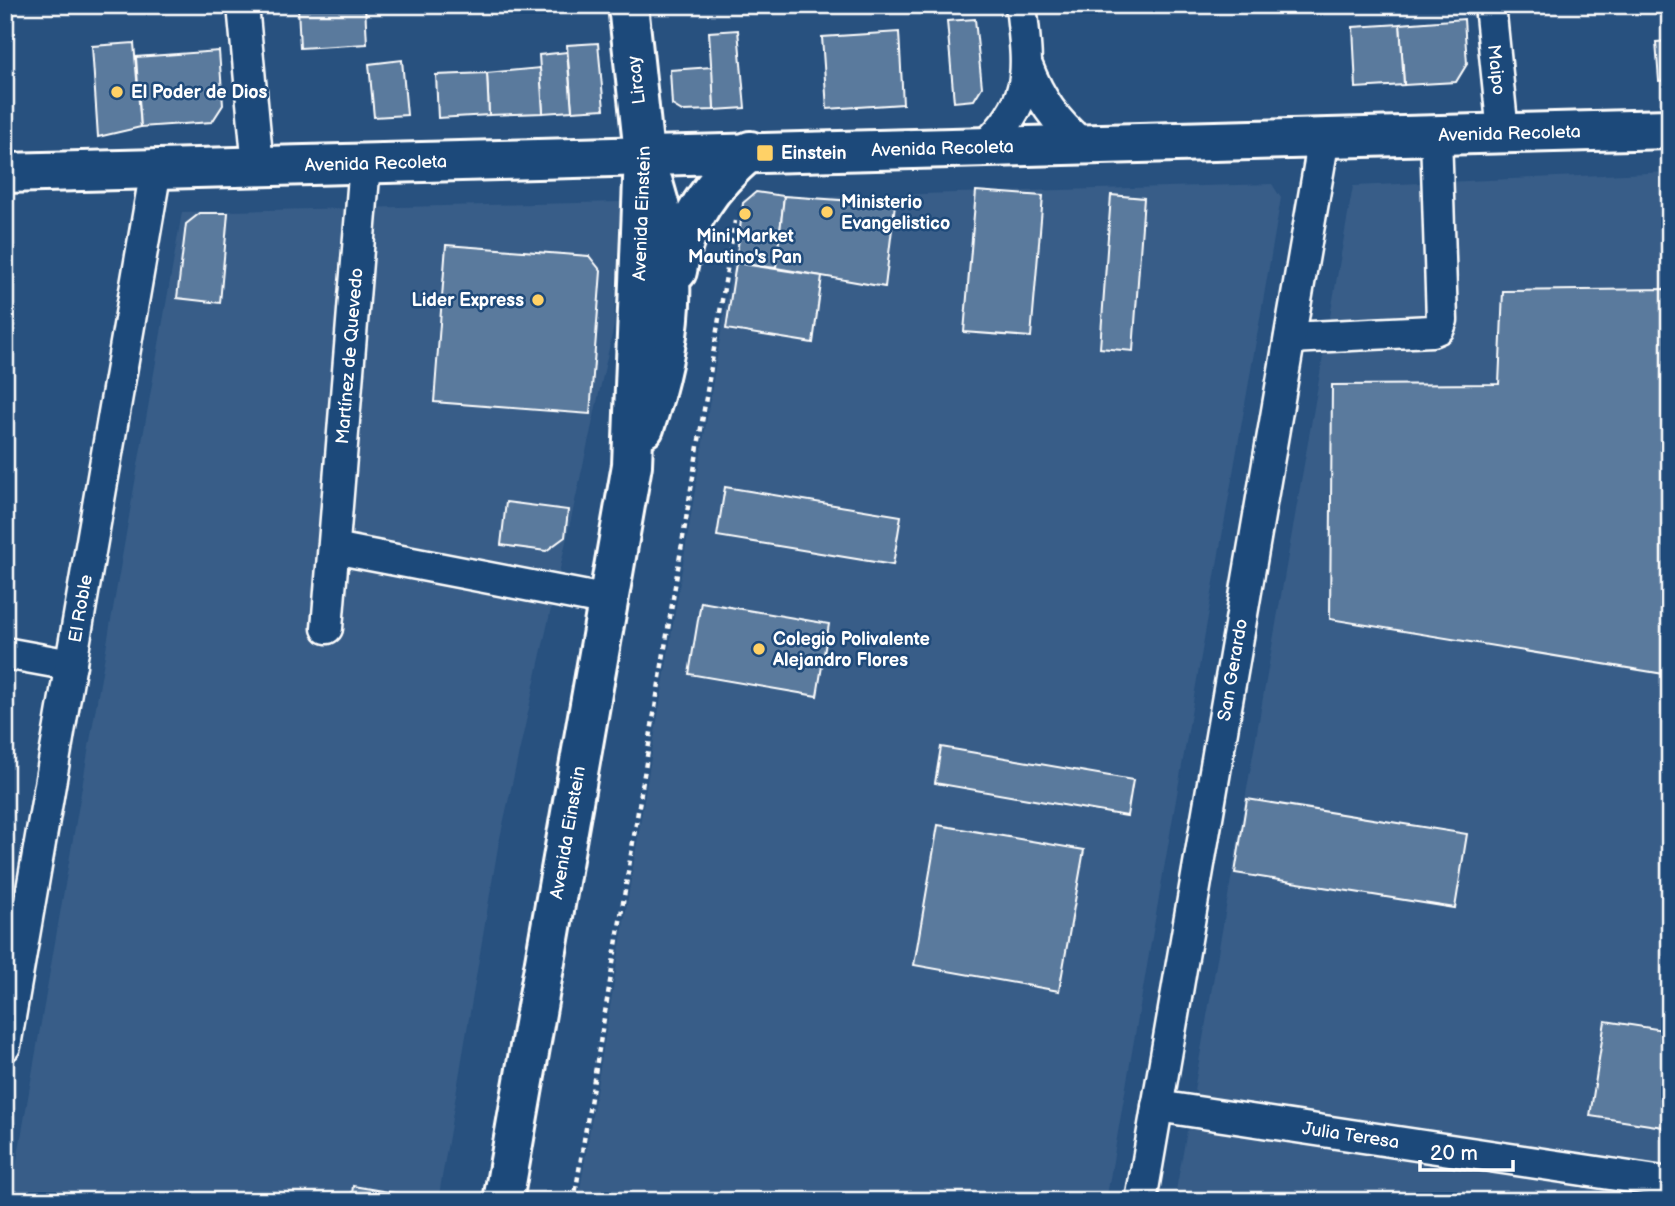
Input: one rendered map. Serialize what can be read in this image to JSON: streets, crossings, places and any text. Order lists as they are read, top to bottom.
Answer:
{
  "streets": {
    "main road": ["Lircay", "Avenida Recoleta", "Avenida Einstein"],
    "street": [
      "Maipo",
      "Martínez de Quevedo",
      "El Roble",
      "San Gerardo",
      "Julia Teresa"
    ]
  },
  "crossings": [
    ["Maipo", "Avenida Recoleta"],
    ["Lircay", "Avenida Recoleta"],
    ["Lircay", "Avenida Einstein"],
    ["Avenida Recoleta", "Avenida Einstein"],
    ["Avenida Recoleta", "Martínez de Quevedo"],
    ["Avenida Recoleta", "El Roble"],
    ["Avenida Recoleta", "San Gerardo"],
    ["San Gerardo", "Julia Teresa"]
  ],
  "places": {
    "other": [
      "El Poder de Dios",
      "Ministerio Evangelistico",
      "Mini Market Mautino's Pan",
      "Lider Express",
      "Colegio Polivalente Alejandro Flores"
    ],
    "transit": ["Einstein"]
  },
  "scale_bar": "20 m"
}
